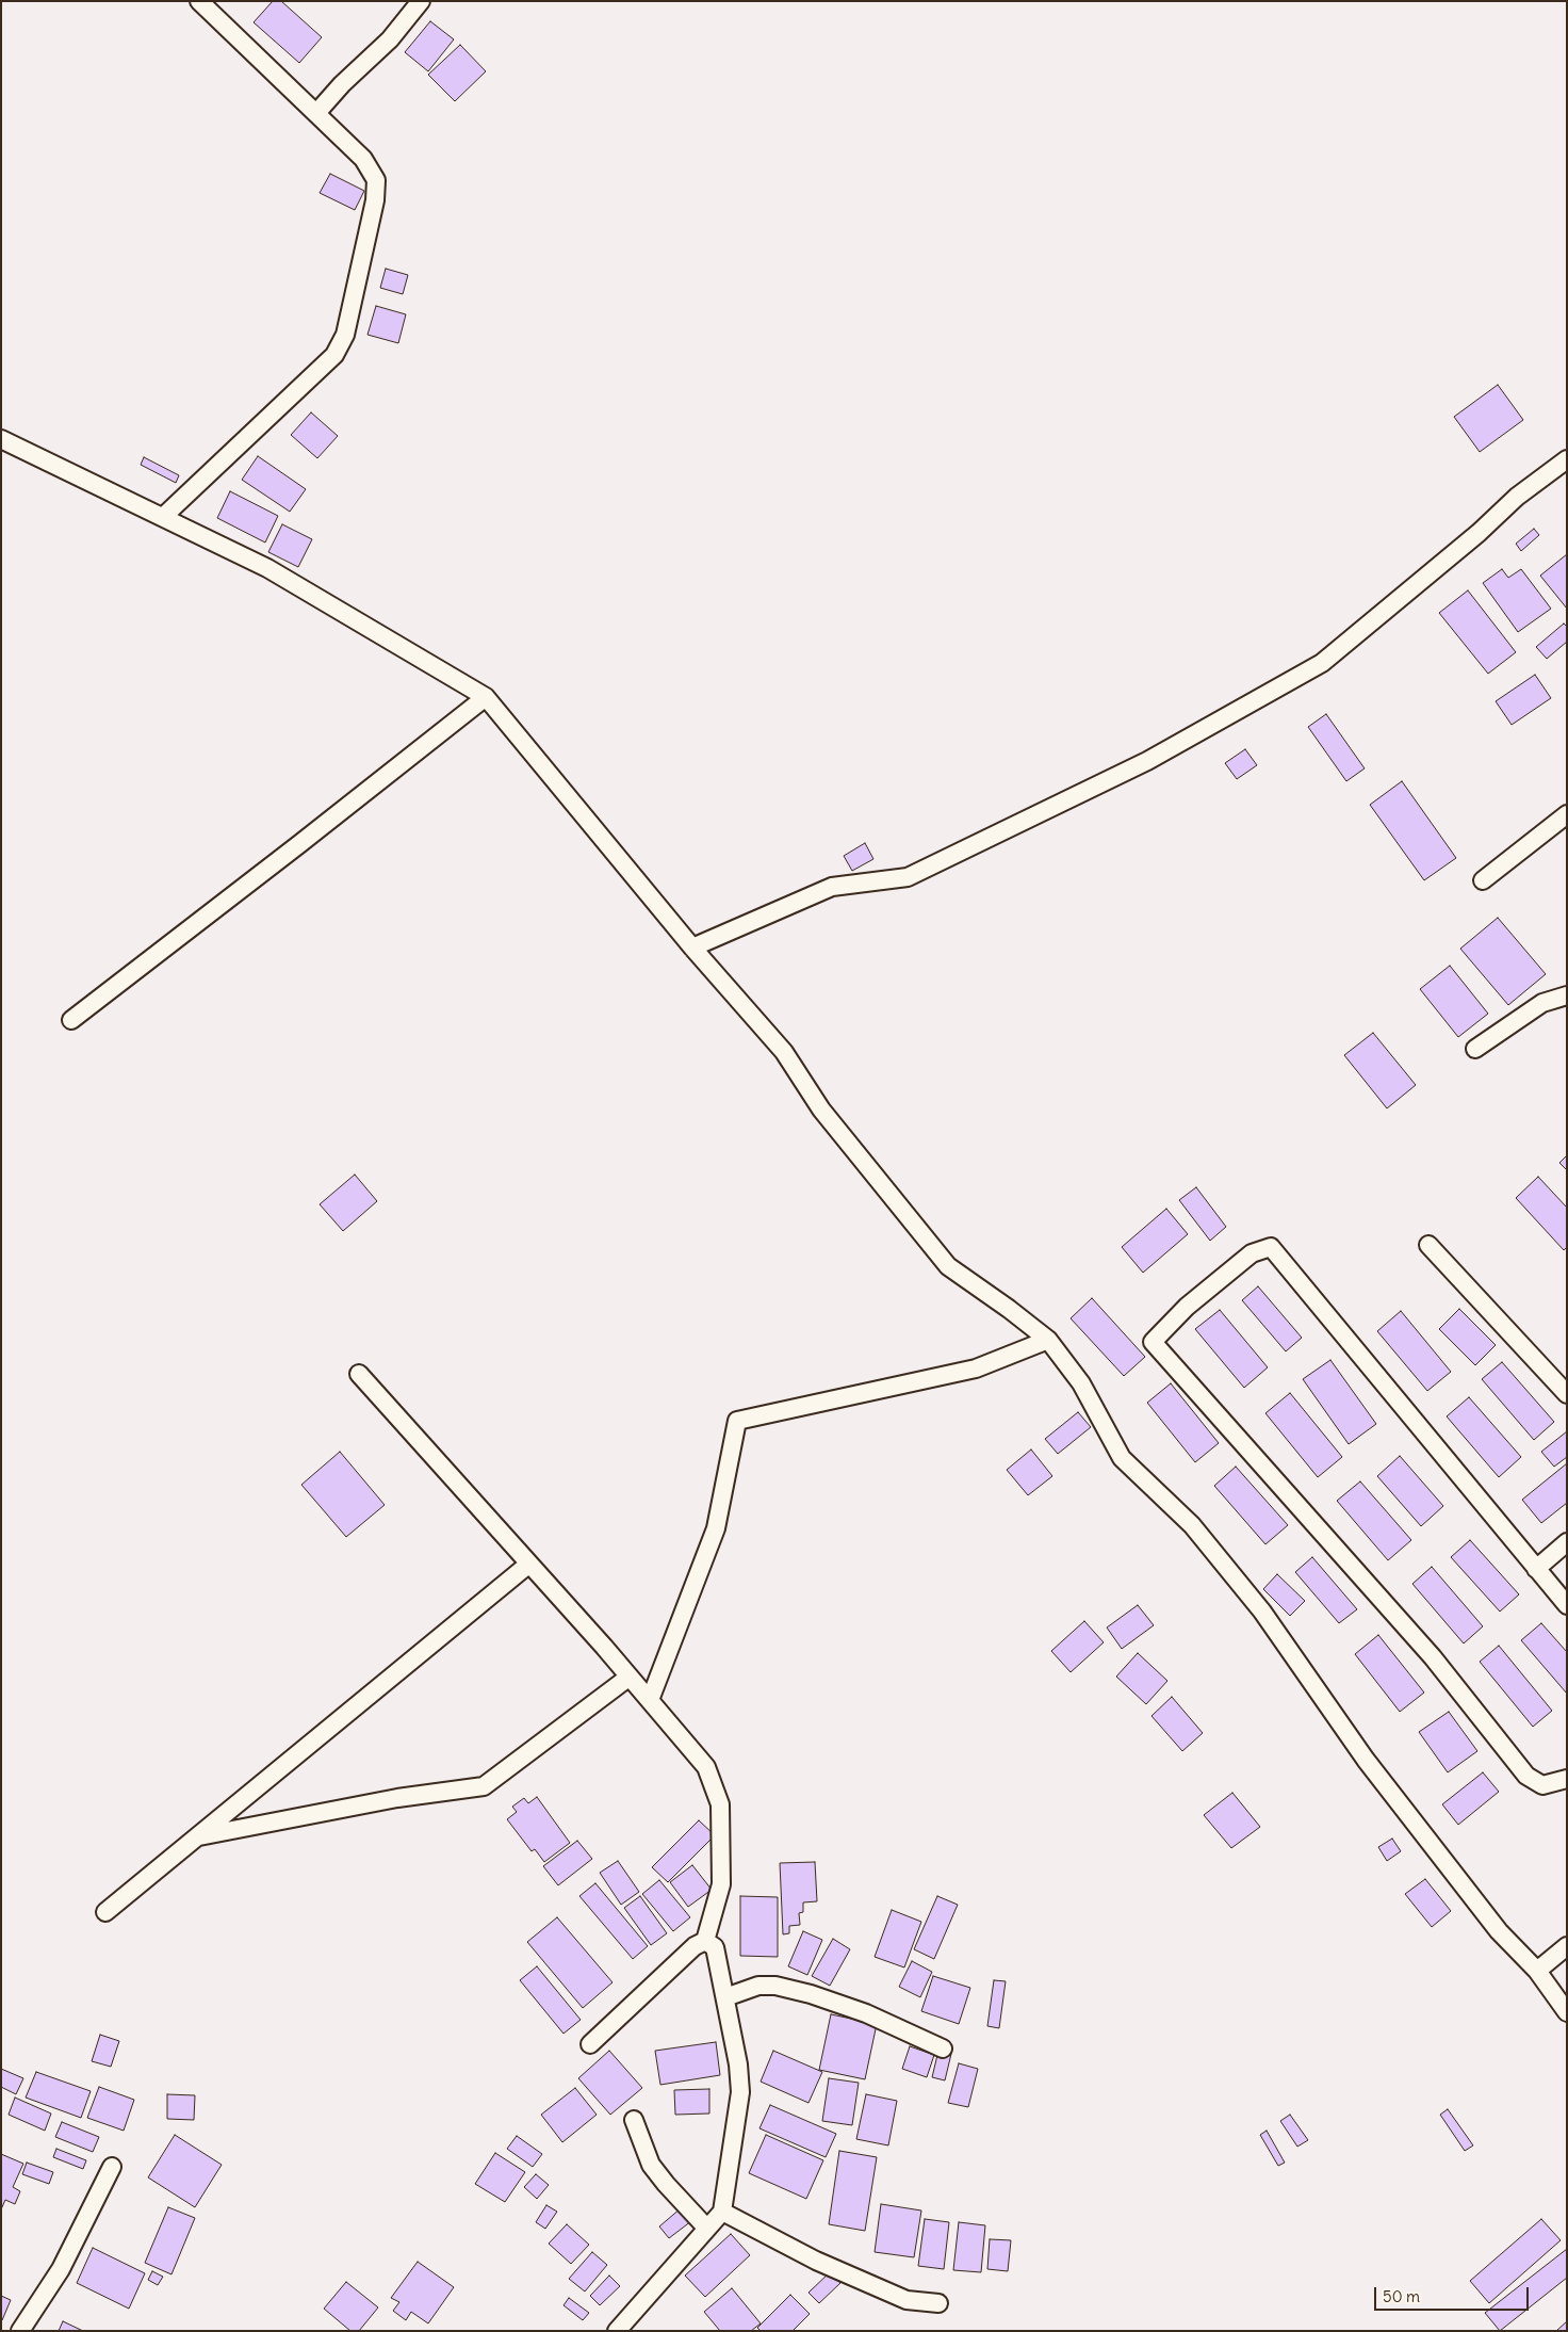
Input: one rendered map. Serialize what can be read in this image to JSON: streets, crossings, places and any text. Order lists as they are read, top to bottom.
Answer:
{
  "scale_bar": "50 m"
}
